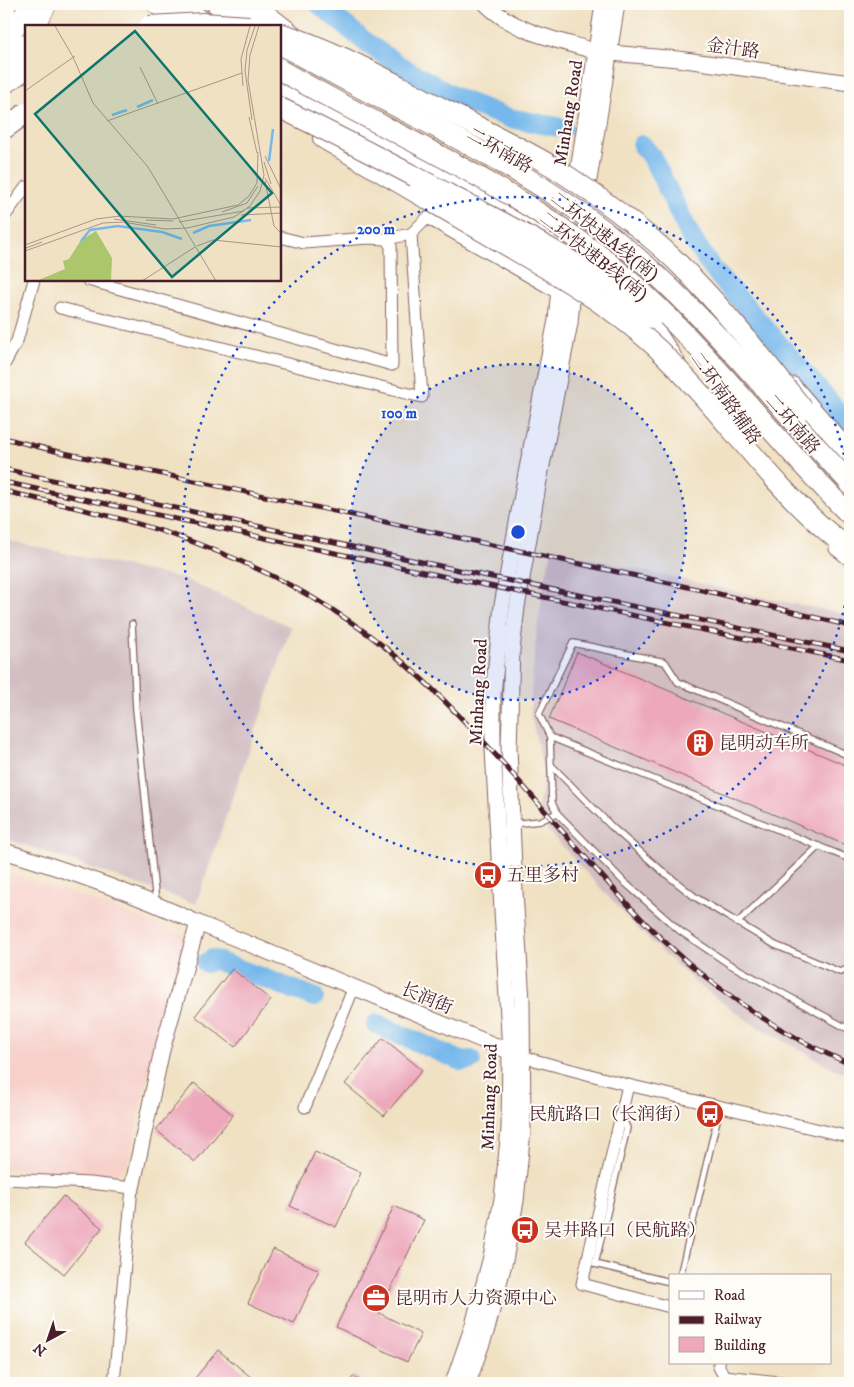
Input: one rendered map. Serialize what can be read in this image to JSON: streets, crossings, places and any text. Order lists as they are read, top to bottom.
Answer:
{
  "streets": {
    "highway": ["二环快速A线(南)", "二环快速B线(南)"],
    "main road": [
      "金汁路",
      "Minhang Road",
      "二环南路",
      "长润街"
    ],
    "street": ["二环南路辅路"]
  },
  "crossings": [
    ["金汁路", "Minhang Road"],
    ["Minhang Road", "二环南路"],
    ["Minhang Road", "二环南路辅路"],
    ["Minhang Road", "长润街"],
    ["二环南路", "二环南路辅路"]
  ],
  "places": {
    "building": ["昆明动车所"],
    "bus stop": ["五里多村", "民航路口（长润街）", "吴井路口（民航路）"],
    "office": ["昆明市人力资源中心"]
  },
  "legend": ["Road", "Railway", "Building"],
  "north": "bottom left",
  "rings": ["200 m", "100 m"]
}
